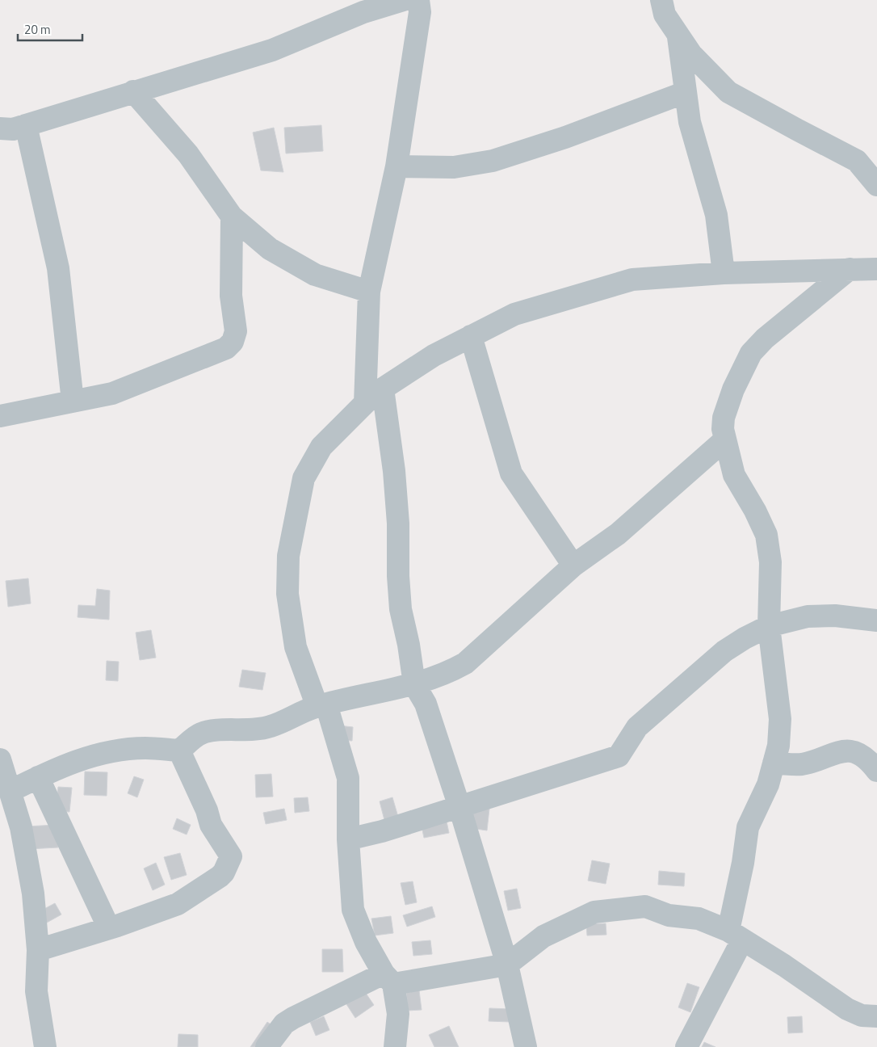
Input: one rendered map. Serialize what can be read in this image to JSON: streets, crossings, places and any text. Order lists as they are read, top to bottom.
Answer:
{
  "scale_bar": "20 m"
}
